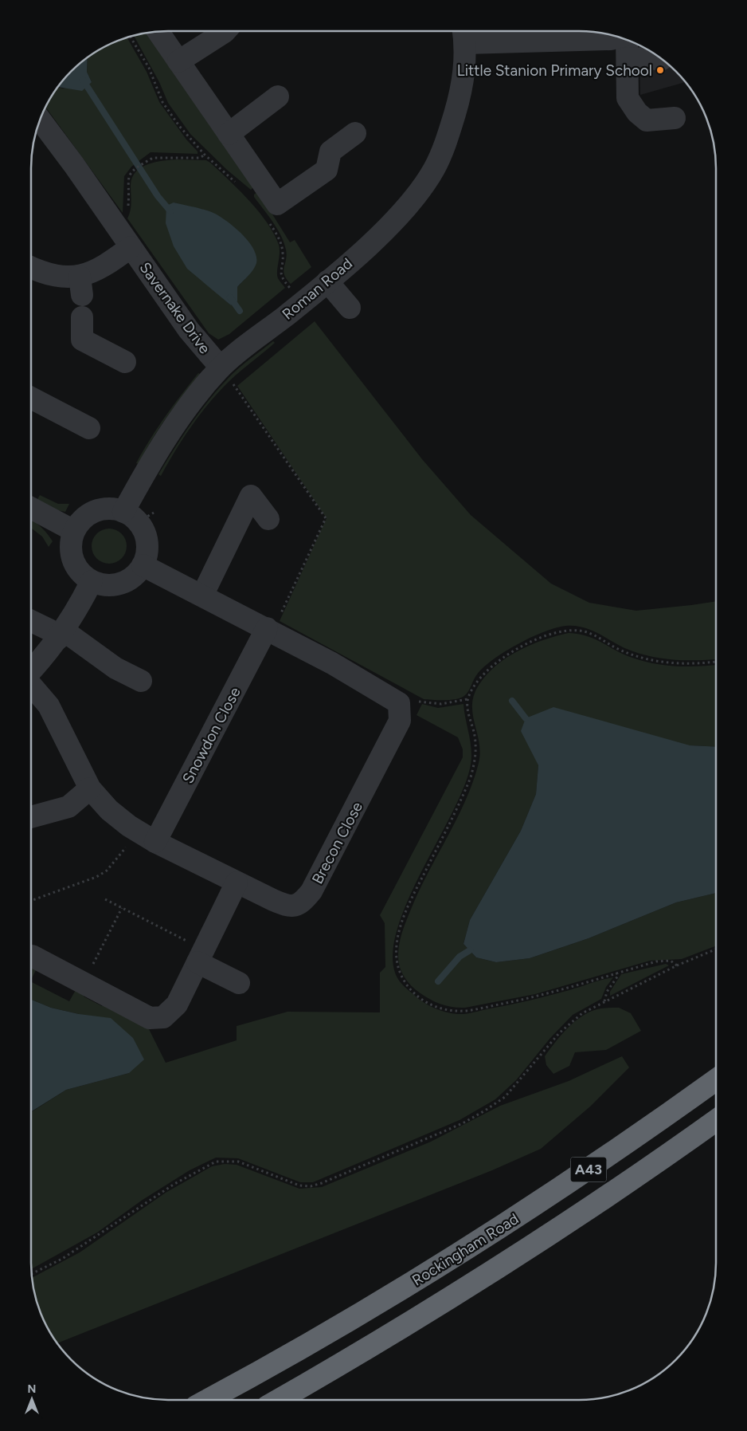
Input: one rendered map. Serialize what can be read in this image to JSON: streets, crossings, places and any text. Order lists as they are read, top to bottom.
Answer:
{
  "streets": {
    "highway": ["A43", "Rockingham Road"],
    "street": [
      "Roman Road",
      "Savernake Drive",
      "Snowdon Close",
      "Brecon Close"
    ]
  },
  "crossings": [
    ["Roman Road", "Savernake Drive"],
    ["Snowdon Close", "Brecon Close"]
  ],
  "places": ["Little Stanion Primary School"],
  "north": "top"
}
